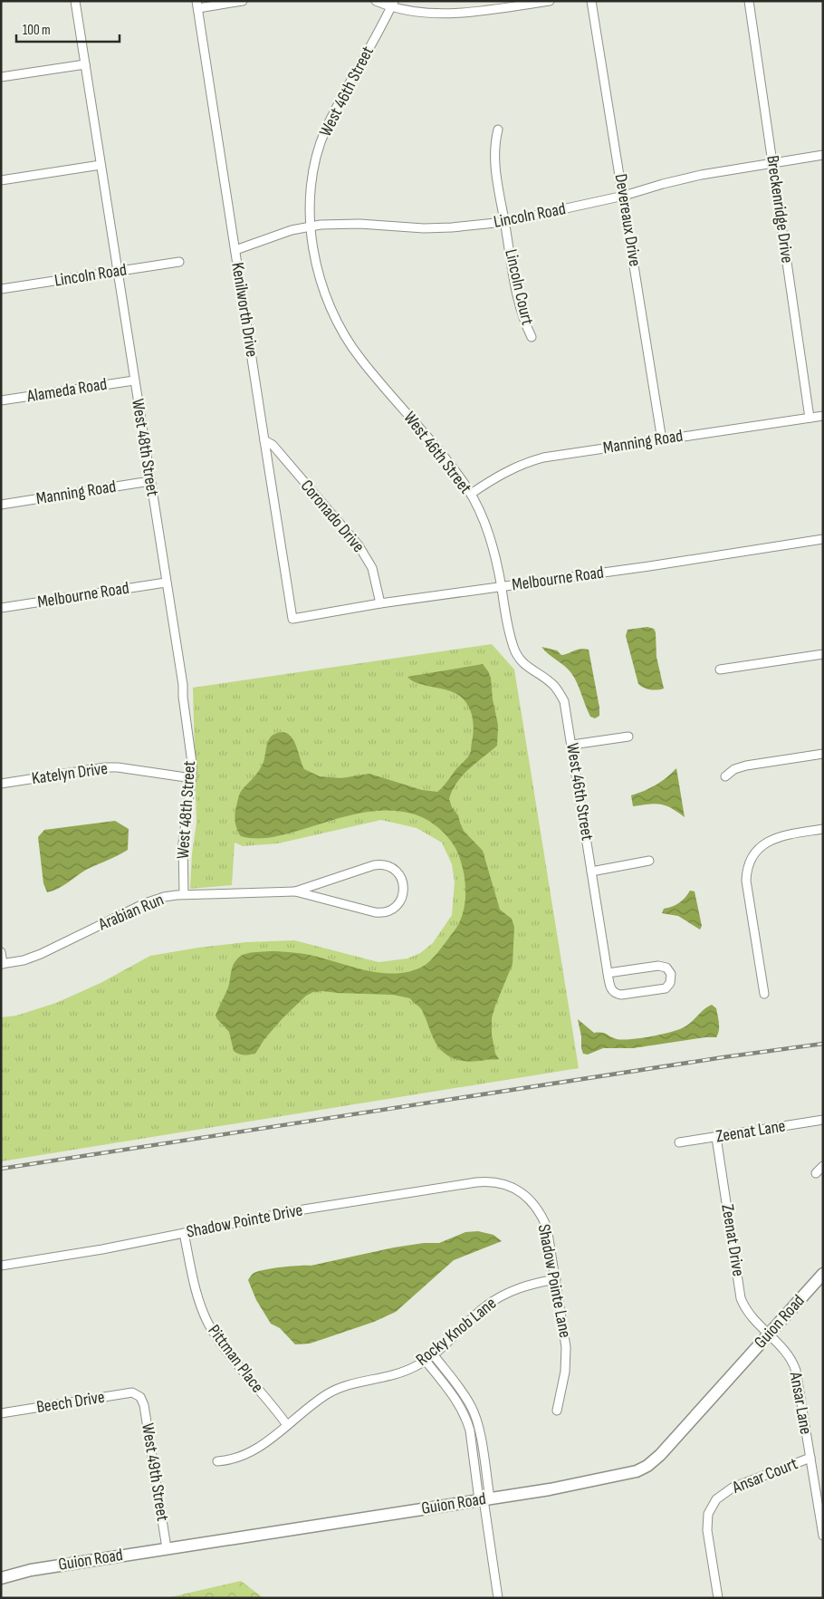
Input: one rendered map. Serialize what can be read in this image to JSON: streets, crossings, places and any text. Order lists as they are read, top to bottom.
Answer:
{
  "streets": {
    "street": [
      "West 46th Street",
      "Breckenridge Drive",
      "Lincoln Road",
      "Devereaux Drive",
      "Lincoln Court",
      "Kenilworth Drive",
      "Alameda Road",
      "Manning Road",
      "West 48th Street",
      "Coronado Drive",
      "Melbourne Road",
      "Katelyn Drive",
      "Arabian Run",
      "Zeenat Lane",
      "Shadow Pointe Drive",
      "Zeenat Drive",
      "Shadow Pointe Lane",
      "Guion Road",
      "Rocky Knob Lane",
      "Pittman Place",
      "Beech Drive",
      "Ansar Lane",
      "West 49th Street",
      "Ansar Court"
    ]
  },
  "crossings": [
    ["West 46th Street", "Lincoln Road"],
    ["West 46th Street", "Manning Road"],
    ["West 46th Street", "Melbourne Road"],
    ["Breckenridge Drive", "Lincoln Road"],
    ["Breckenridge Drive", "Manning Road"],
    ["Lincoln Road", "Devereaux Drive"],
    ["Lincoln Road", "Lincoln Court"],
    ["Lincoln Road", "Kenilworth Drive"],
    ["Lincoln Road", "West 48th Street"],
    ["Devereaux Drive", "Manning Road"],
    ["Kenilworth Drive", "Coronado Drive"],
    ["Kenilworth Drive", "Melbourne Road"],
    ["Alameda Road", "West 48th Street"],
    ["Manning Road", "West 48th Street"],
    ["West 48th Street", "Melbourne Road"],
    ["West 48th Street", "Katelyn Drive"],
    ["West 48th Street", "Arabian Run"],
    ["Coronado Drive", "Melbourne Road"],
    ["Zeenat Lane", "Zeenat Drive"],
    ["Shadow Pointe Drive", "Shadow Pointe Lane"],
    ["Shadow Pointe Drive", "Pittman Place"],
    ["Zeenat Drive", "Guion Road"],
    ["Zeenat Drive", "Ansar Lane"],
    ["Shadow Pointe Lane", "Rocky Knob Lane"],
    ["Guion Road", "Ansar Lane"],
    ["Guion Road", "West 49th Street"],
    ["Rocky Knob Lane", "Pittman Place"],
    ["Beech Drive", "West 49th Street"],
    ["Ansar Lane", "Ansar Court"]
  ],
  "scale_bar": "100 m"
}
